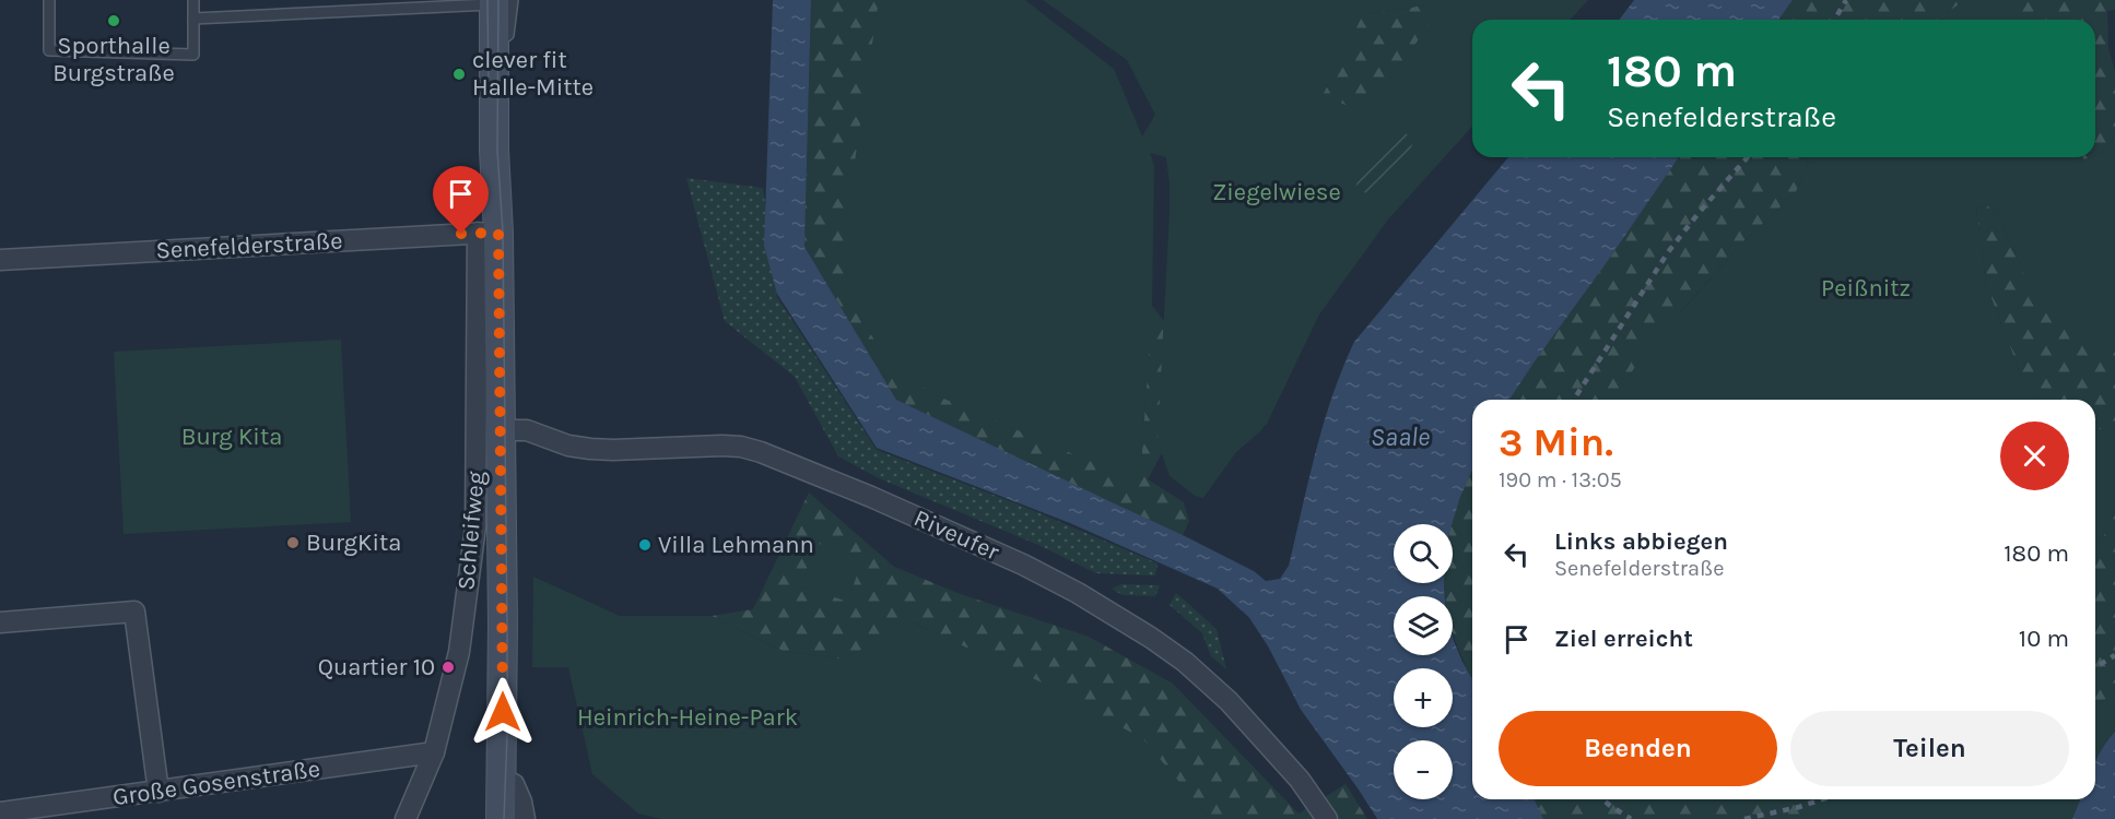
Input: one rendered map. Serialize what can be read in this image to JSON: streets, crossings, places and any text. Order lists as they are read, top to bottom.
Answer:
{
  "streets": {
    "street": [
      "Senefelderstraße",
      "Schleifweg",
      "Riveufer",
      "Große Gosenstraße"
    ]
  },
  "crossings": [
    ["Senefelderstraße", "Schleifweg"],
    ["Schleifweg", "Große Gosenstraße"]
  ],
  "water": ["Saale"],
  "parks": [
    "Ziegelwiese",
    "Peißnitz",
    "Burg Kita",
    "Heinrich-Heine-Park"
  ],
  "places": [
    "Sporthalle Burgstraße",
    "clever fit Halle-Mitte",
    "BurgKita",
    "Villa Lehmann",
    "Quartier 10"
  ],
  "page": {
    "turn": ["180 m", "Senefelderstraße"],
    "heading": ["3 Min.", "190 m · 13:05"],
    "list": [
      {
        "name": "Links abbiegen",
        "note": "Senefelderstraße",
        "value": "180 m"
      },
      {
        "name": "Ziel erreicht",
        "value": "10 m"
      }
    ],
    "map_buttons": ["+", "−"],
    "buttons": ["Beenden", "Teilen"]
  }
}
